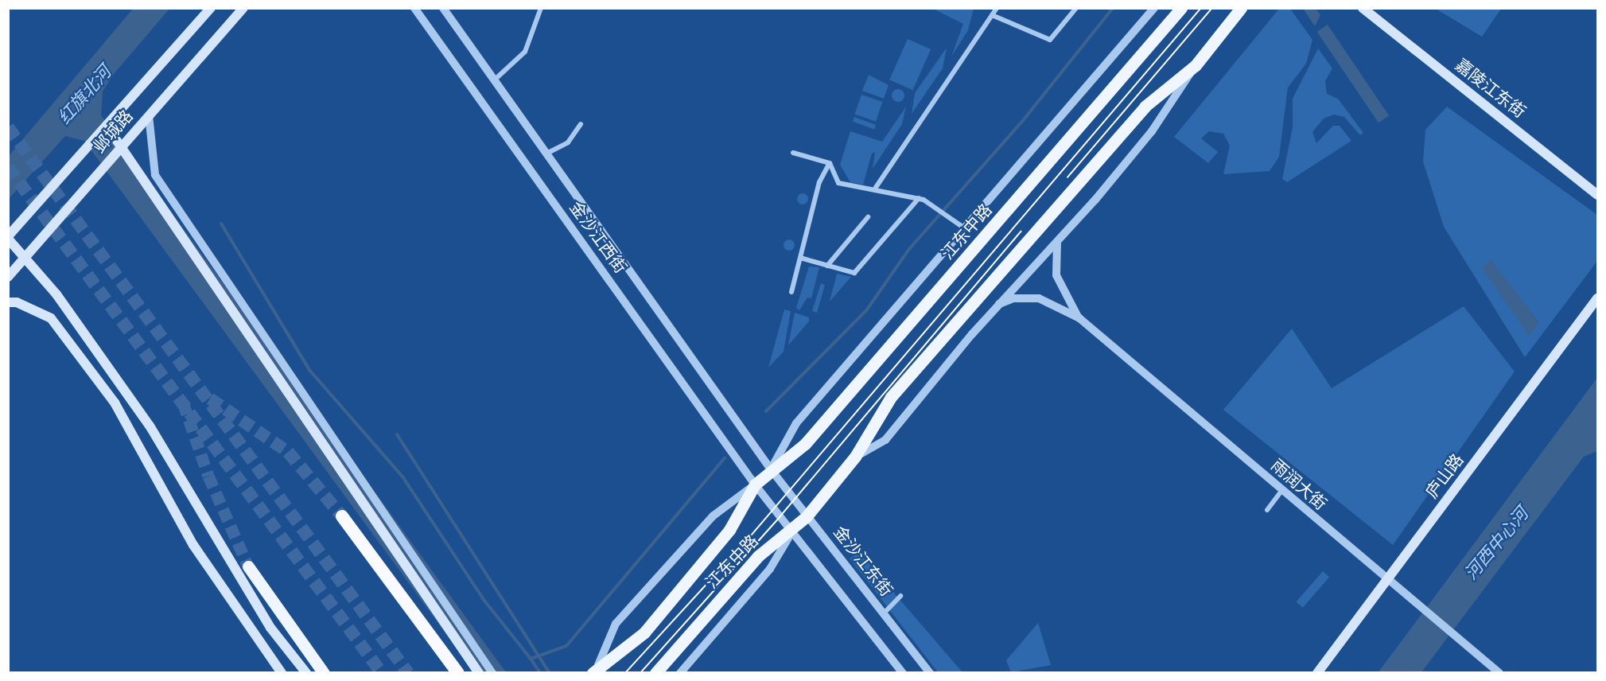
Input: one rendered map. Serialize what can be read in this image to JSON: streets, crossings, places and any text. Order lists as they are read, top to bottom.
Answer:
{
  "streets": {
    "main road": [
      "嘉陵江东街",
      "邺城路",
      "江东中路",
      "庐山路"
    ],
    "street": ["金沙江西街", "雨润大街", "金沙江东街"]
  },
  "crossings": [
    ["江东中路", "金沙江西街"],
    ["江东中路", "金沙江东街"],
    ["金沙江西街", "金沙江东街"],
    ["庐山路", "雨润大街"]
  ],
  "water": ["红旗北河", "河西中心河"]
}
